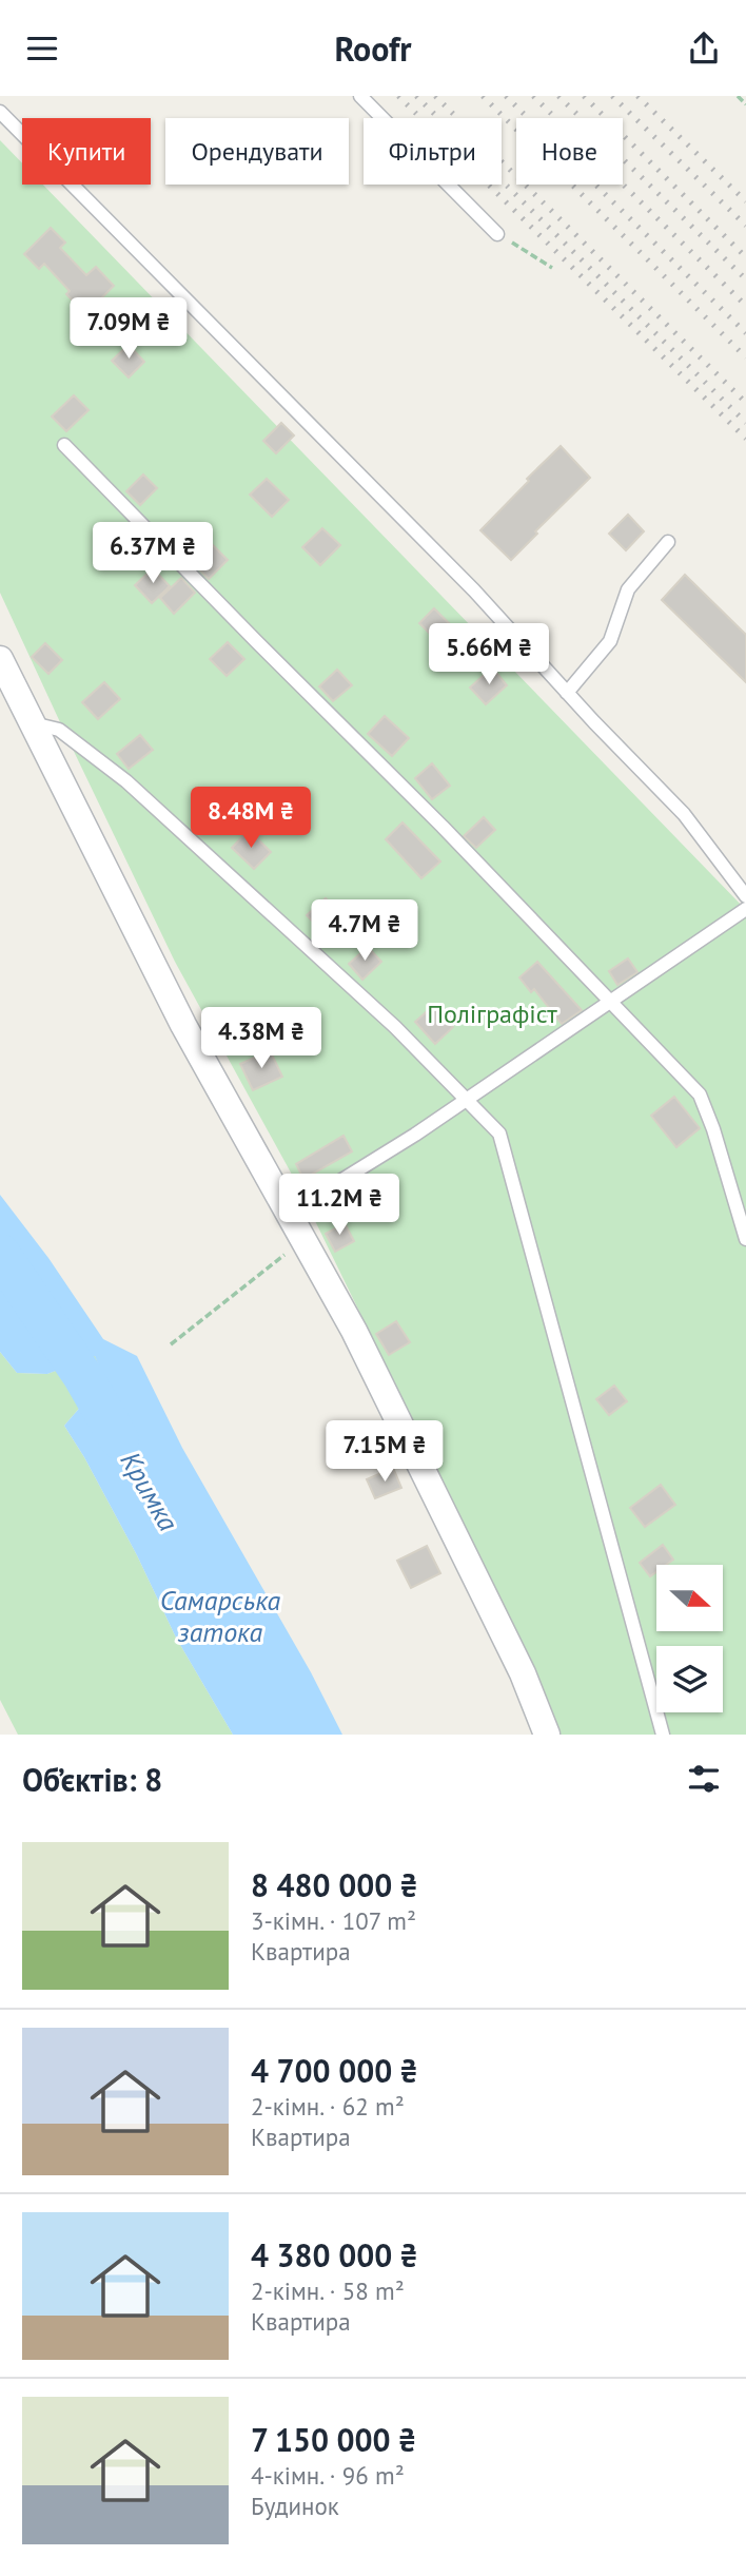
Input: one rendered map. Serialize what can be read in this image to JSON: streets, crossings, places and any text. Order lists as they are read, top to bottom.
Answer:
{
  "water": ["Кримка", "Самарська затока"],
  "parks": ["Поліграфіст"],
  "north": "right",
  "page": {
    "header": "Roofr",
    "chip": [
      "Купити",
      "Орендувати",
      "Фільтри",
      "Нове"
    ],
    "price": [
      "7.09M ₴",
      "6.37M ₴",
      "5.66M ₴",
      "8.48M ₴",
      "4.7M ₴",
      "4.38M ₴",
      "11.2M ₴",
      "7.15M ₴"
    ],
    "heading": "Об’єктів: 8",
    "list": [
      {
        "name": "8 480 000 ₴",
        "note": "3-кімн. · 107 m² · Квартира"
      },
      {
        "name": "4 700 000 ₴",
        "note": "2-кімн. · 62 m² · Квартира"
      },
      {
        "name": "4 380 000 ₴",
        "note": "2-кімн. · 58 m² · Квартира"
      },
      {
        "name": "7 150 000 ₴",
        "note": "4-кімн. · 96 m² · Будинок"
      }
    ]
  }
}
